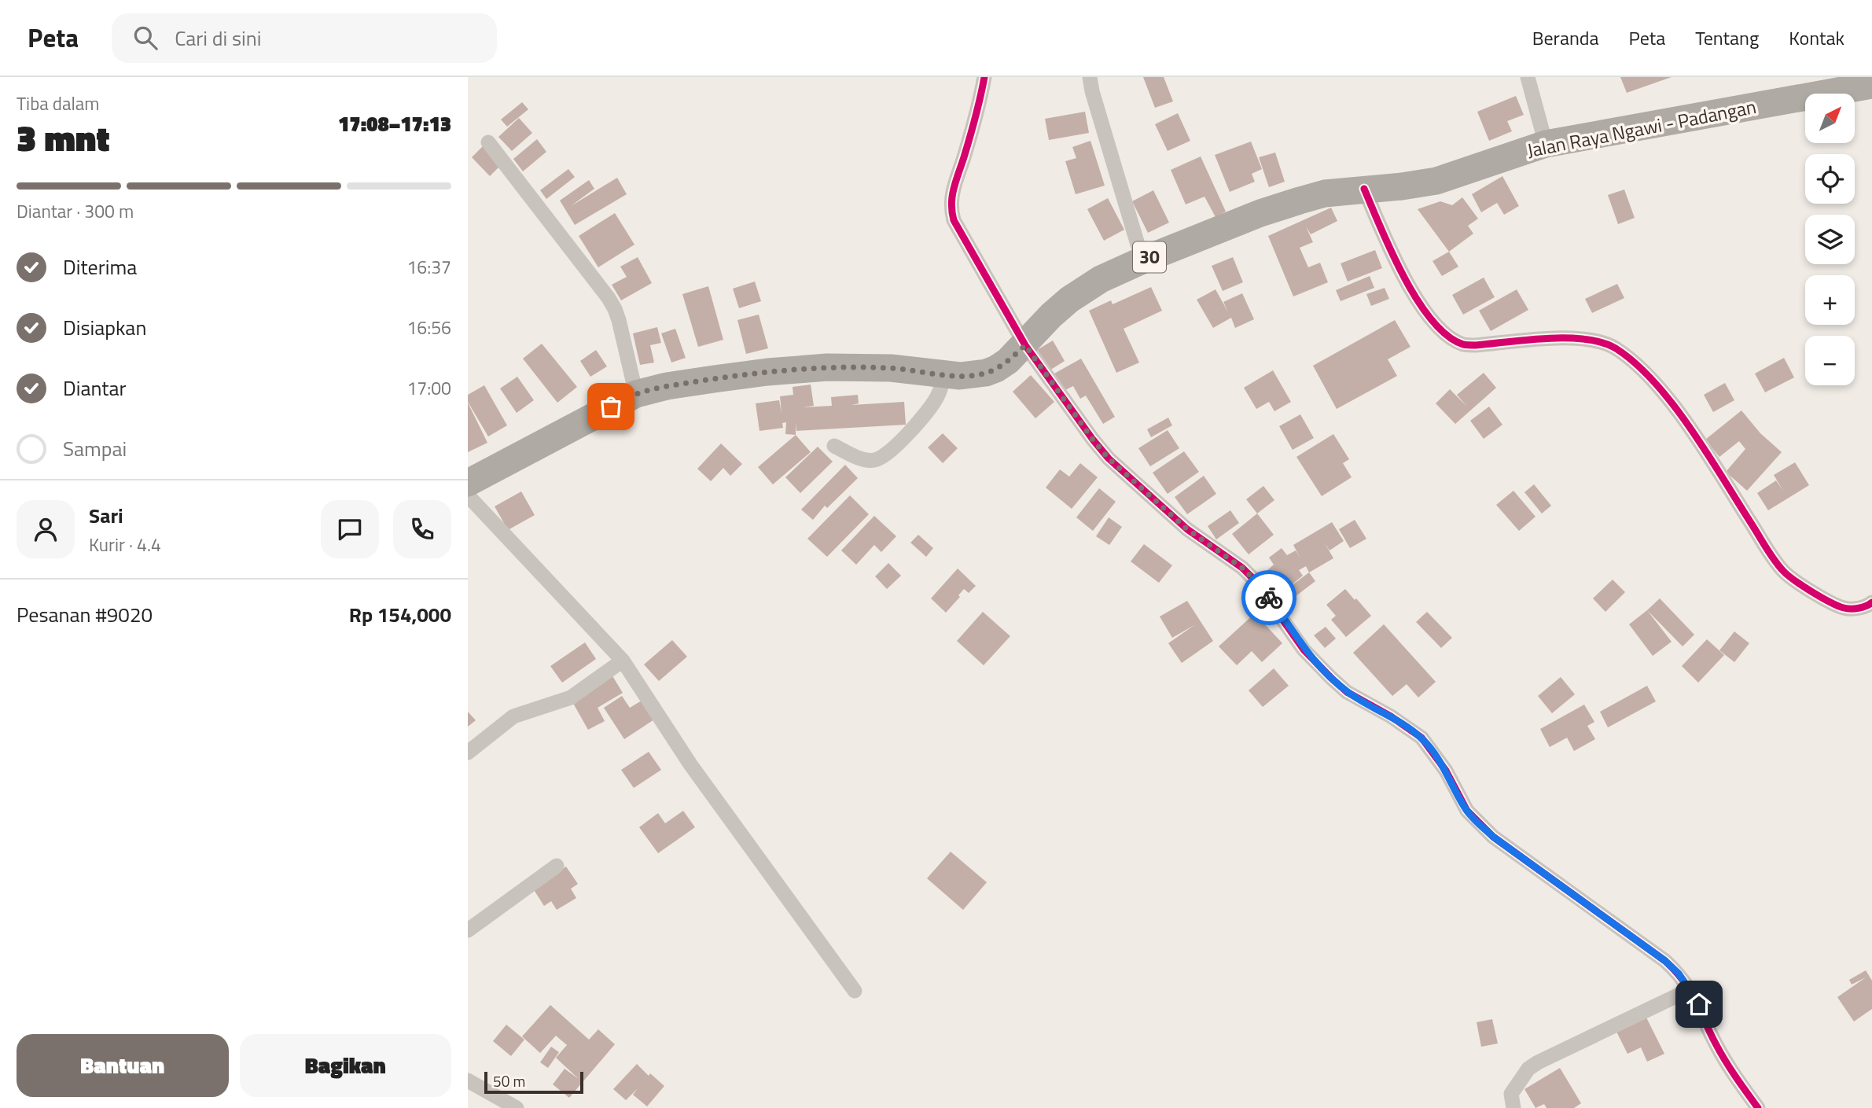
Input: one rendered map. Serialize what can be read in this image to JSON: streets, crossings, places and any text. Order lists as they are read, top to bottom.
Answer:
{
  "streets": {
    "highway": ["Jalan Raya Ngawi - Padangan", "30"]
  },
  "scale_bar": "50 m",
  "north": "top right",
  "page": {
    "header": "Peta",
    "search": "Cari di sini",
    "nav": [
      "Beranda",
      "Peta",
      "Tentang",
      "Kontak"
    ],
    "heading": ["3 mnt", "Tiba dalam", "17:08–17:13"],
    "panel": [
      "Sari",
      "Kurir · 4.4",
      "Pesanan #9020",
      "Rp 154,000"
    ],
    "map_buttons": ["+", "−"],
    "bar": "Diantar · 300 m",
    "list": [
      ["Diterima", "16:37"],
      ["Disiapkan", "16:56"],
      ["Diantar", "17:00"],
      "Sampai"
    ],
    "buttons": ["Bantuan", "Bagikan"],
    "scale": "50 m"
  }
}
